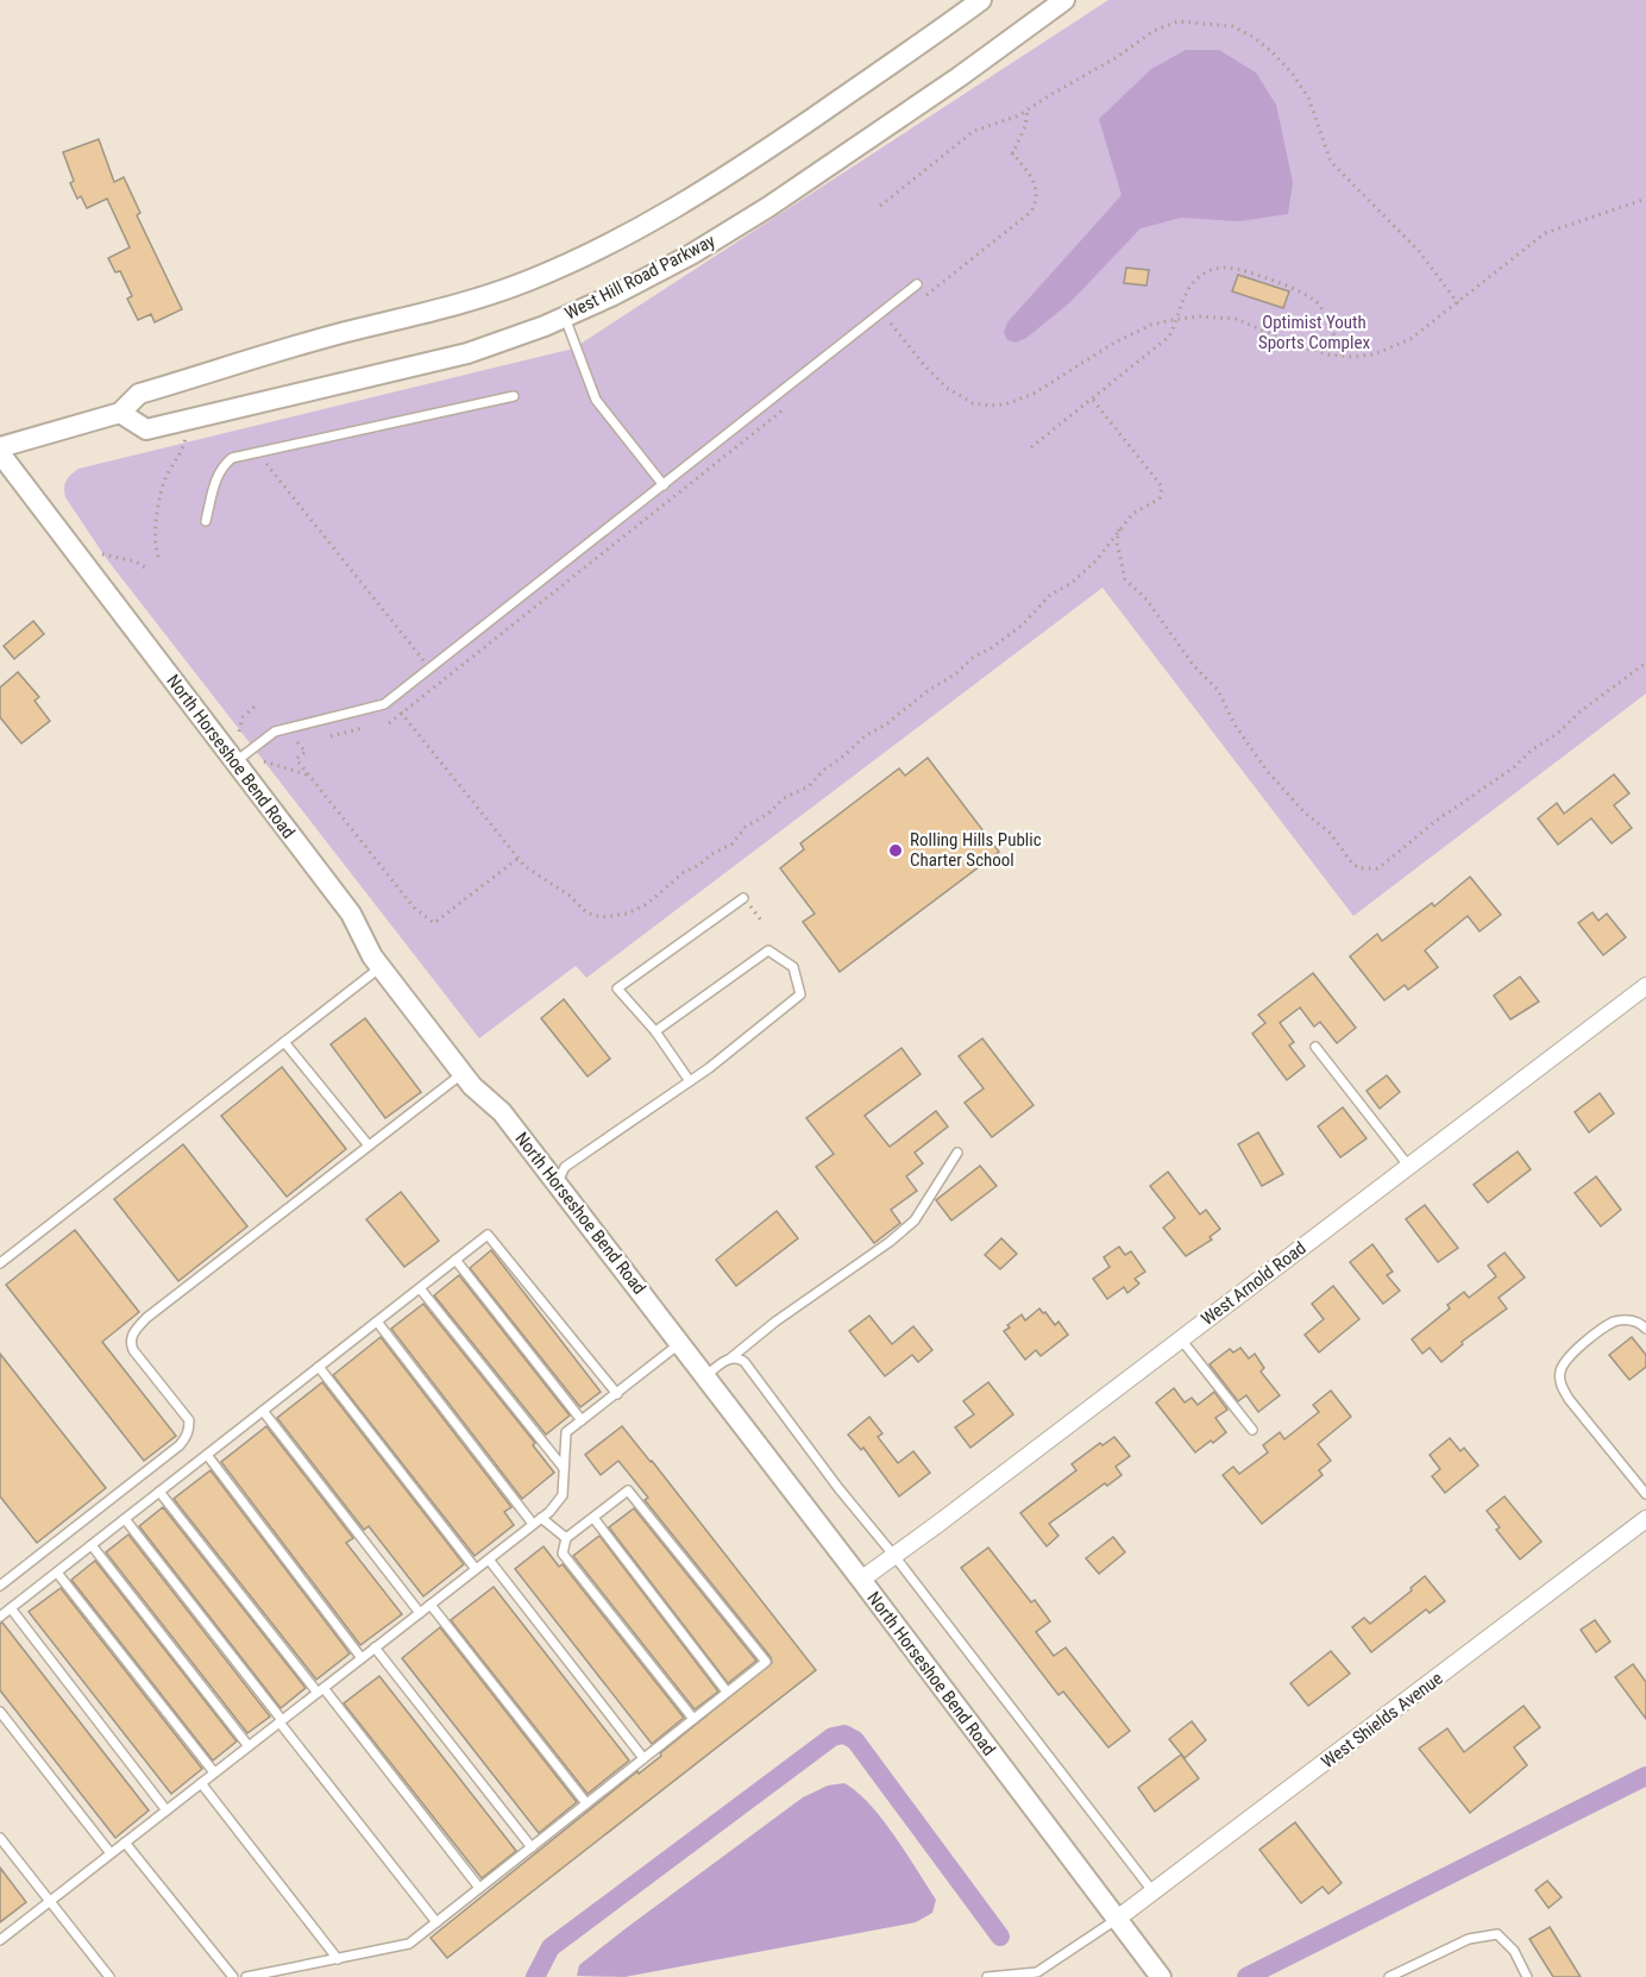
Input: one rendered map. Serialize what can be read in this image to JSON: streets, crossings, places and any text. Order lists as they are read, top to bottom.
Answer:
{
  "streets": {
    "street": [
      "West Hill Road Parkway",
      "North Horseshoe Bend Road",
      "West Arnold Road",
      "West Shields Avenue"
    ]
  },
  "crossings": [
    ["North Horseshoe Bend Road", "West Arnold Road"],
    ["North Horseshoe Bend Road", "West Shields Avenue"]
  ],
  "parks": ["Optimist Youth Sports Complex"],
  "places": ["Rolling Hills Public Charter School"]
}
